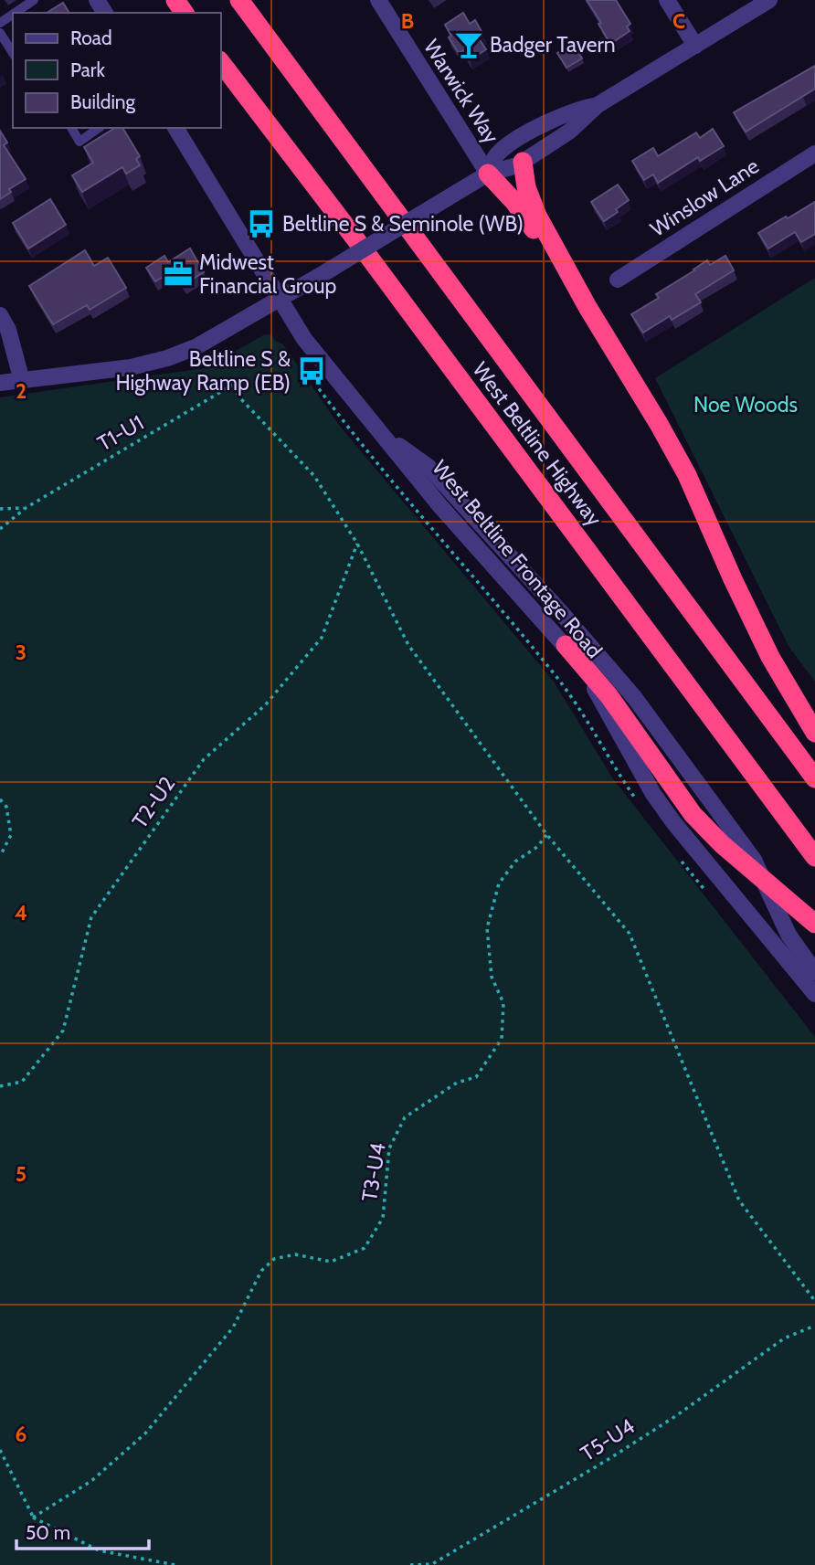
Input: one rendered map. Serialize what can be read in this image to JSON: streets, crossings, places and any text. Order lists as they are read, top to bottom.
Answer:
{
  "streets": {
    "highway": ["West Beltline Highway"],
    "street": ["Warwick Way", "Winslow Lane", "West Beltline Frontage Road"],
    "path": [
      "T1-U1",
      "T2-U2",
      "T3-U4",
      "T5-U4"
    ]
  },
  "parks": ["Noe Woods"],
  "places": {
    "bar": ["Badger Tavern"],
    "bus stop": ["Beltline S & Seminole (WB)", "Beltline S & Highway Ramp (EB)"],
    "office": ["Midwest Financial Group"]
  },
  "legend": ["Road", "Park", "Building"],
  "scale_bar": "50 m",
  "grid": {
    "columns": ["B", "C"],
    "rows": [
      "2",
      "3",
      "4",
      "5",
      "6"
    ]
  }
}
